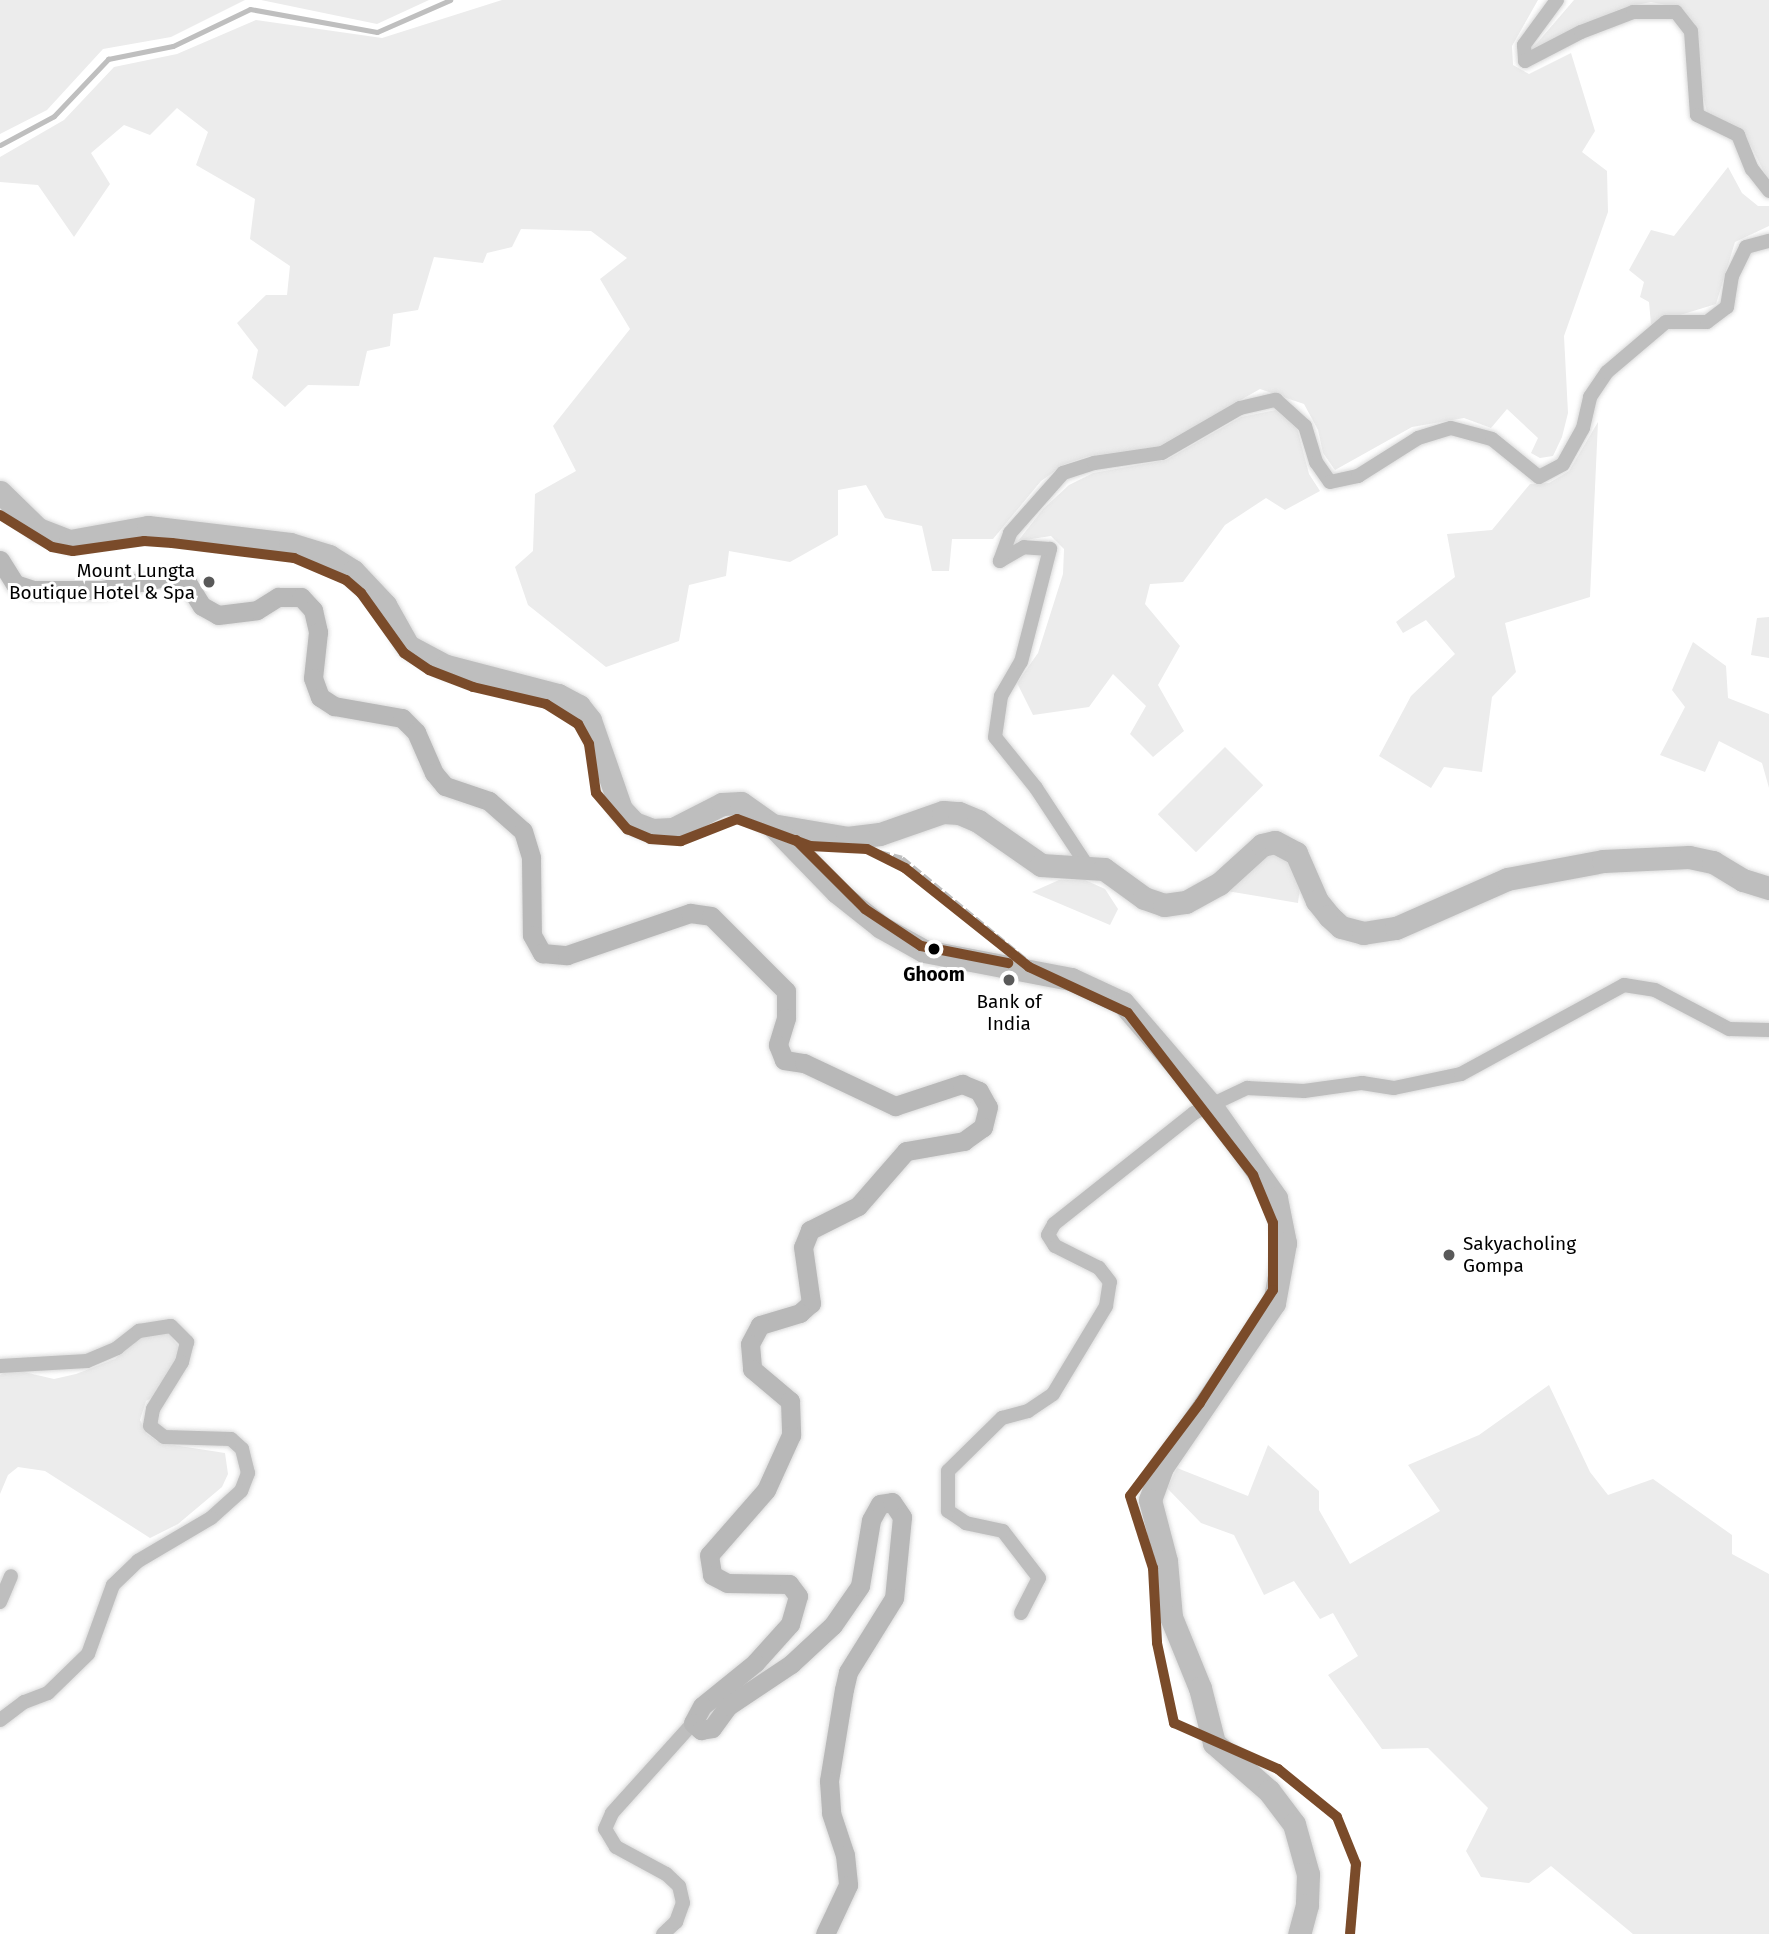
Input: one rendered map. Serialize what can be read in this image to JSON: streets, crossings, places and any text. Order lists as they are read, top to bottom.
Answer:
{
  "places": [
    "Mount Lungta Boutique Hotel & Spa",
    "Ghoom",
    "Bank of India",
    "Sakyacholing Gompa"
  ]
}
